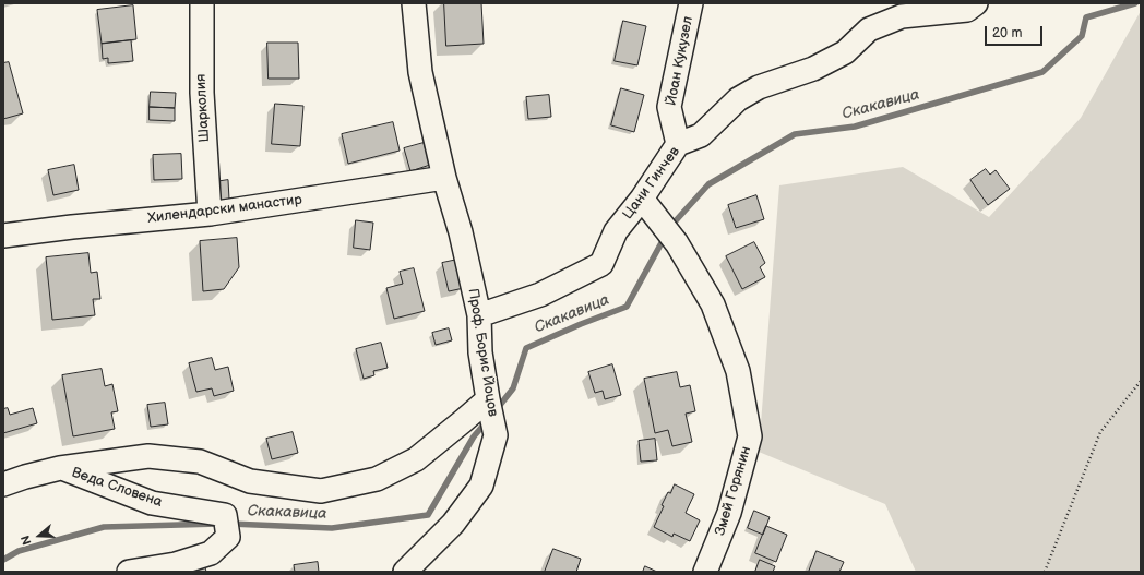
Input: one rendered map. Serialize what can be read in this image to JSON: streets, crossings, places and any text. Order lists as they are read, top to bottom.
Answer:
{
  "streets": {
    "street": [
      "Йоан Кукузел",
      "Шарколия",
      "Цани Гинчев",
      "Хилендарски манастир",
      "Проф. Борис Йоцов",
      "Веда Словена",
      "Змей Горянин"
    ]
  },
  "crossings": [
    ["Йоан Кукузел", "Цани Гинчев"],
    ["Шарколия", "Хилендарски манастир"],
    ["Цани Гинчев", "Проф. Борис Йоцов"],
    ["Цани Гинчев", "Змей Горянин"],
    ["Хилендарски манастир", "Проф. Борис Йоцов"]
  ],
  "water": ["Скакавица"],
  "scale_bar": "20 m",
  "north": "left"
}
